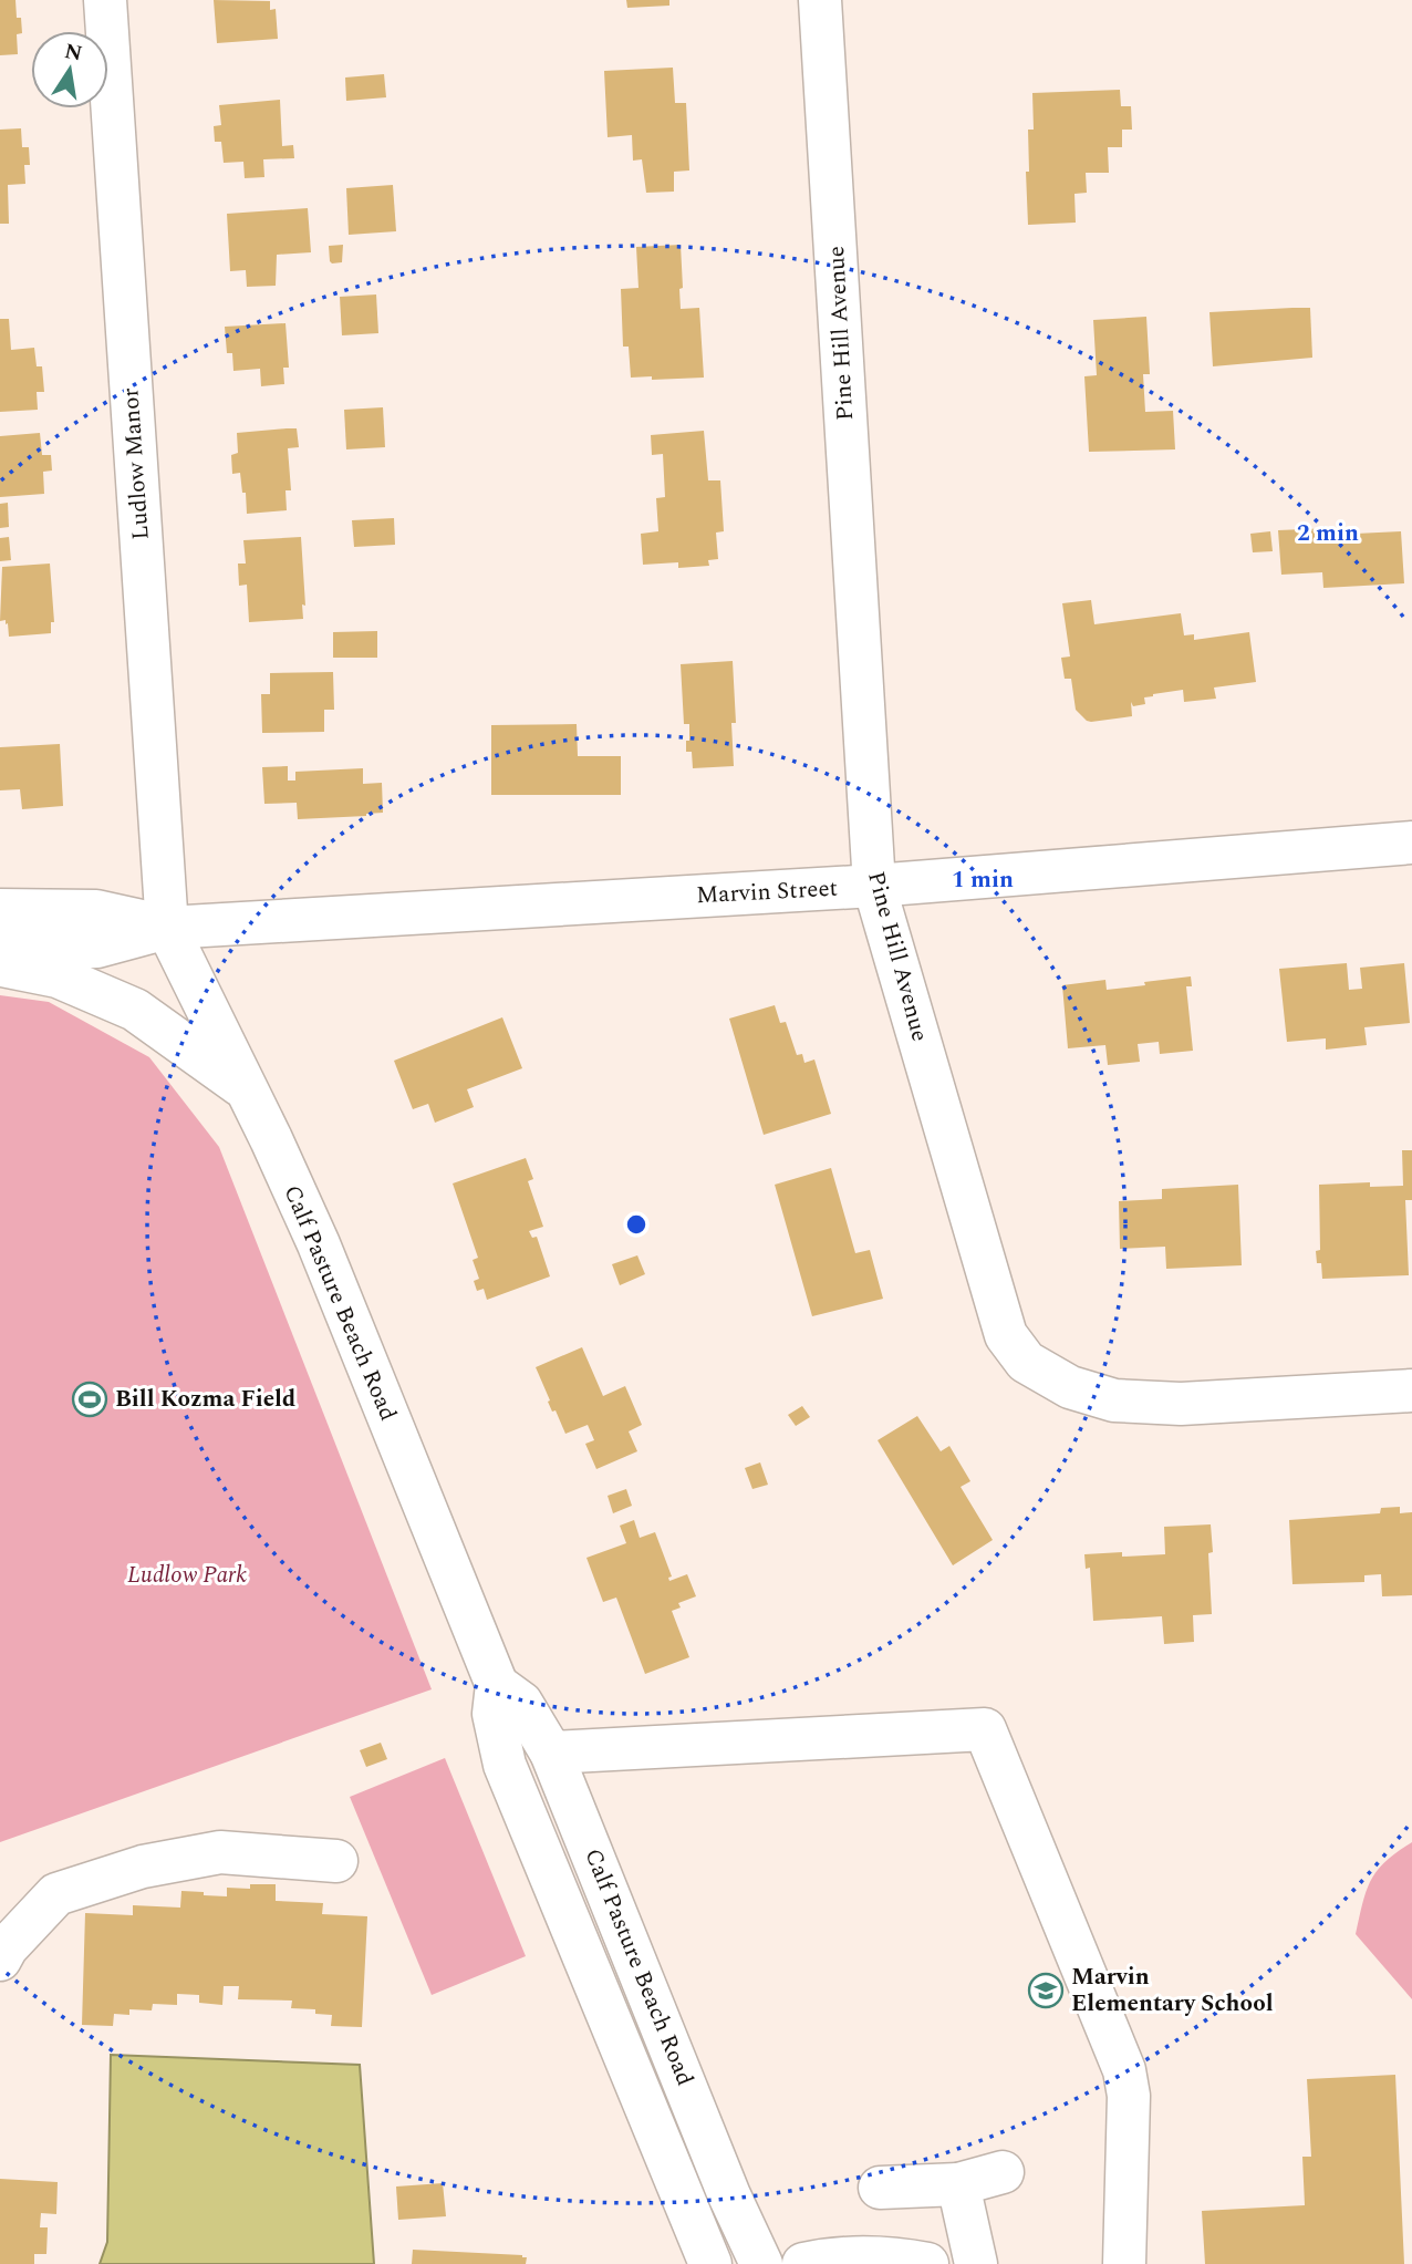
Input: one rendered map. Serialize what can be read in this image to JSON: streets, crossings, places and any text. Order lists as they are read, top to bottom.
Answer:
{
  "streets": {
    "street": [
      "Pine Hill Avenue",
      "Ludlow Manor",
      "Marvin Street",
      "Calf Pasture Beach Road"
    ]
  },
  "crossings": [
    ["Pine Hill Avenue", "Marvin Street"],
    ["Ludlow Manor", "Marvin Street"],
    ["Ludlow Manor", "Calf Pasture Beach Road"],
    ["Marvin Street", "Calf Pasture Beach Road"]
  ],
  "parks": ["Ludlow Park"],
  "places": {
    "sports": ["Bill Kozma Field"],
    "school or university": ["Marvin Elementary School"]
  },
  "north": "top",
  "rings": ["2 min", "1 min"]
}
